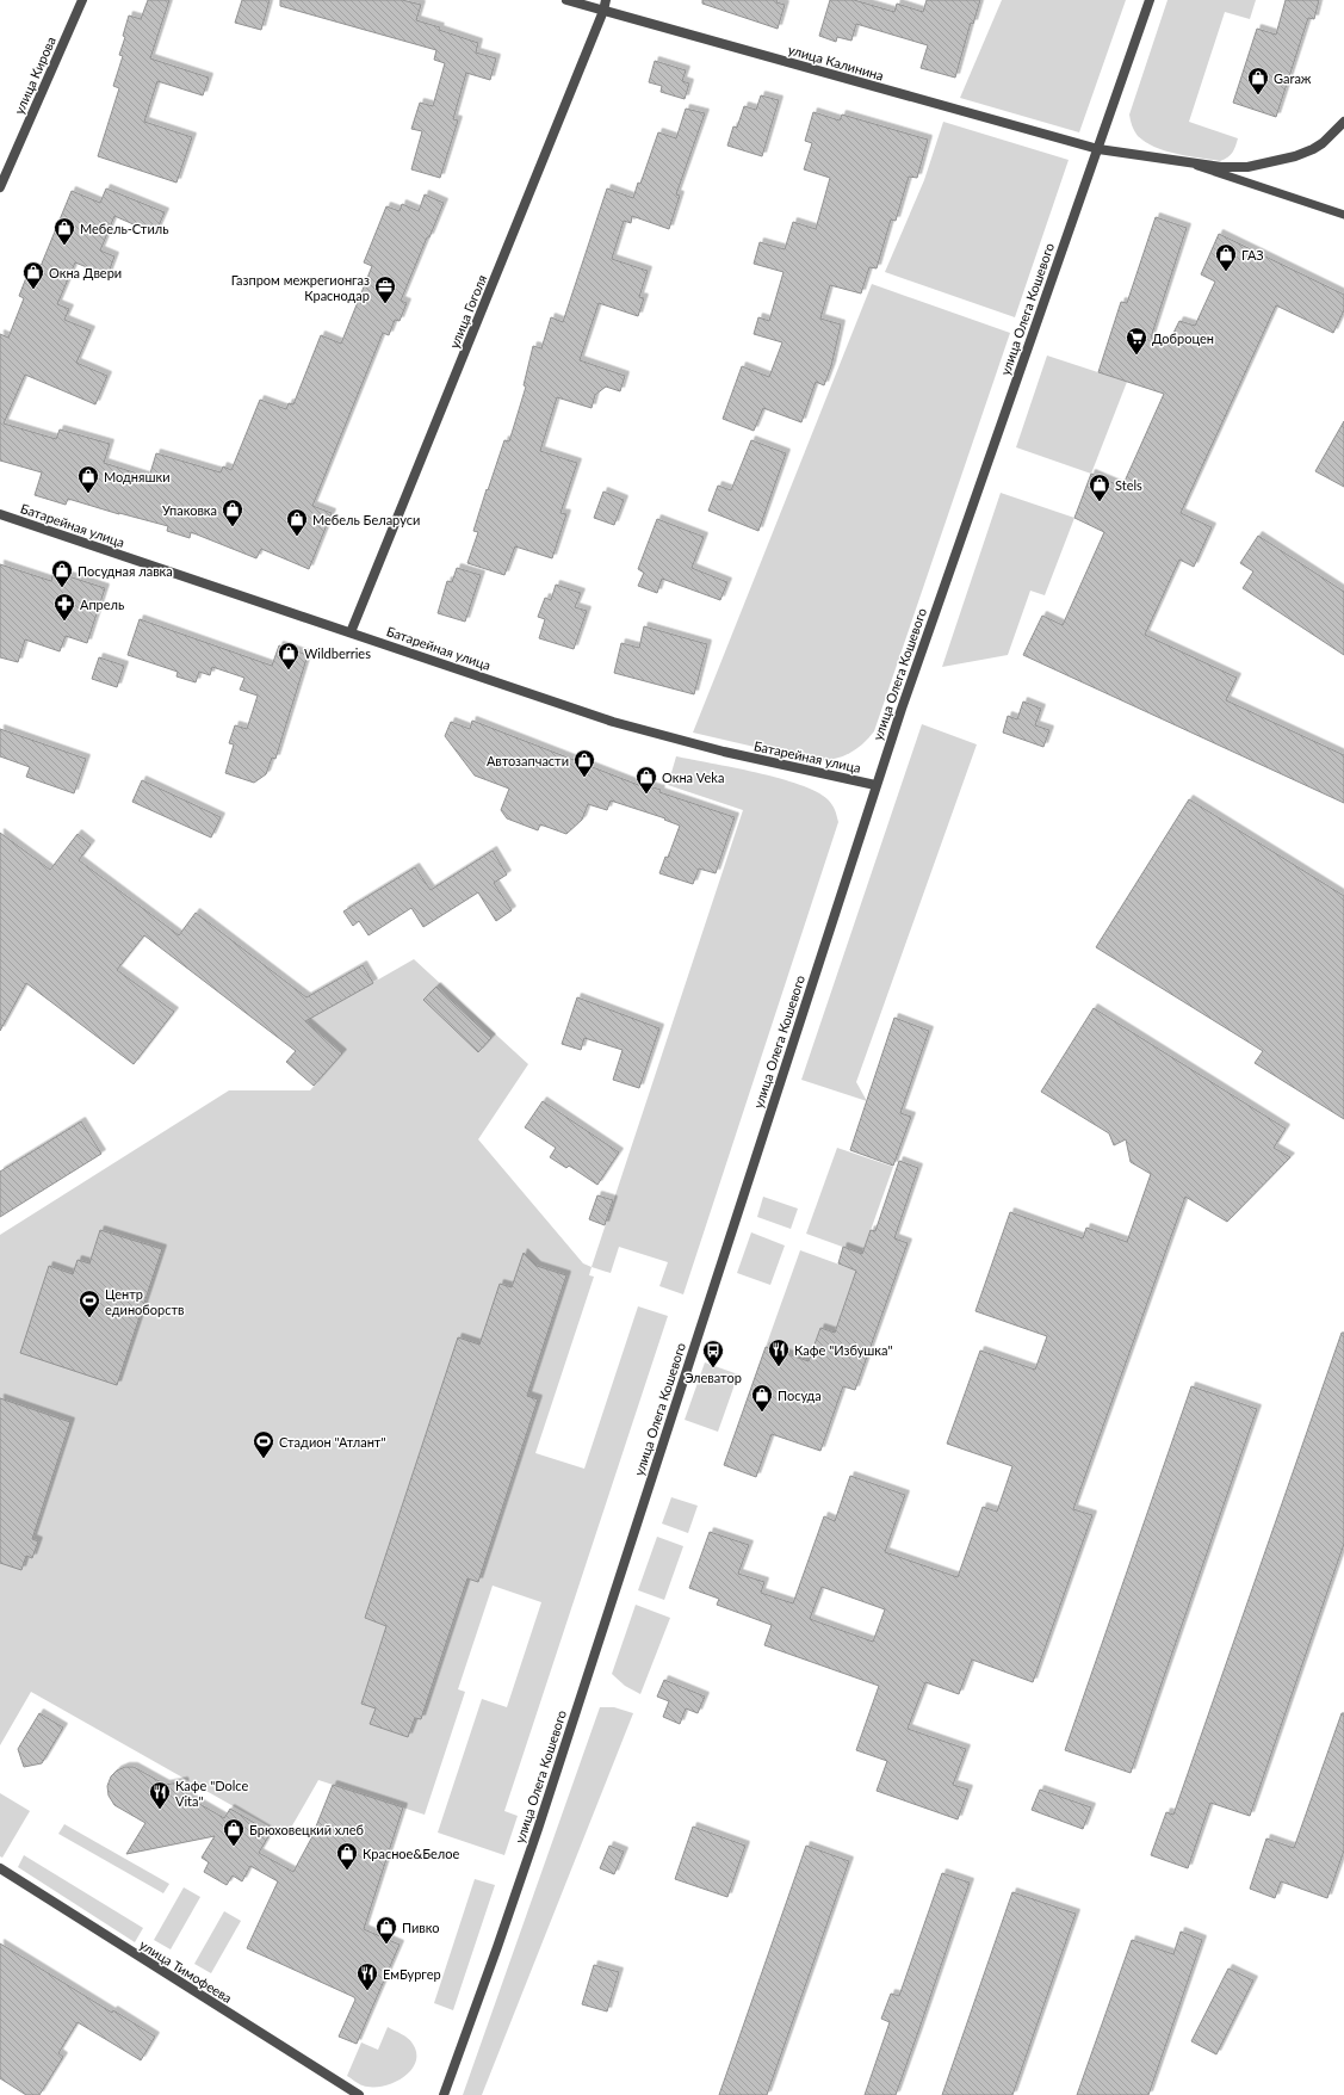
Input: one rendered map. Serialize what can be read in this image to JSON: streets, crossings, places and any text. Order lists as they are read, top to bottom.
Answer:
{
  "streets": {
    "street": [
      "улица Калинина",
      "улица Кирова",
      "улица Олега Кошевого",
      "улица Гоголя",
      "Батарейная улица",
      "улица Тимофеева"
    ]
  },
  "crossings": [
    ["улица Калинина", "улица Олега Кошевого"],
    ["улица Калинина", "улица Гоголя"],
    ["улица Олега Кошевого", "Батарейная улица"],
    ["улица Гоголя", "Батарейная улица"]
  ],
  "places": {
    "shop": [
      "Garaж",
      "Мебель-Стиль",
      "ГАЗ",
      "Окна Двери",
      "Модняшки",
      "Stels",
      "Упаковка",
      "Мебель Беларуси",
      "Посудная лавка",
      "Wildberries",
      "Автозапчасти",
      "Окна Veka",
      "Посуда",
      "Брюховецкий хлеб",
      "Красное&Белое",
      "Пивко"
    ],
    "office": ["Газпром межрегионгаз Краснодар"],
    "supermarket": ["Доброцен"],
    "pharmacy": ["Апрель"],
    "sports": ["Центр единоборств", "Стадион \"Атлант\""],
    "restaurant": ["Кафе \"Избушка\"", "Кафе \"Dolce Vita\"", "ЕмБургер"],
    "bus stop": ["Элеватор"]
  }
}
